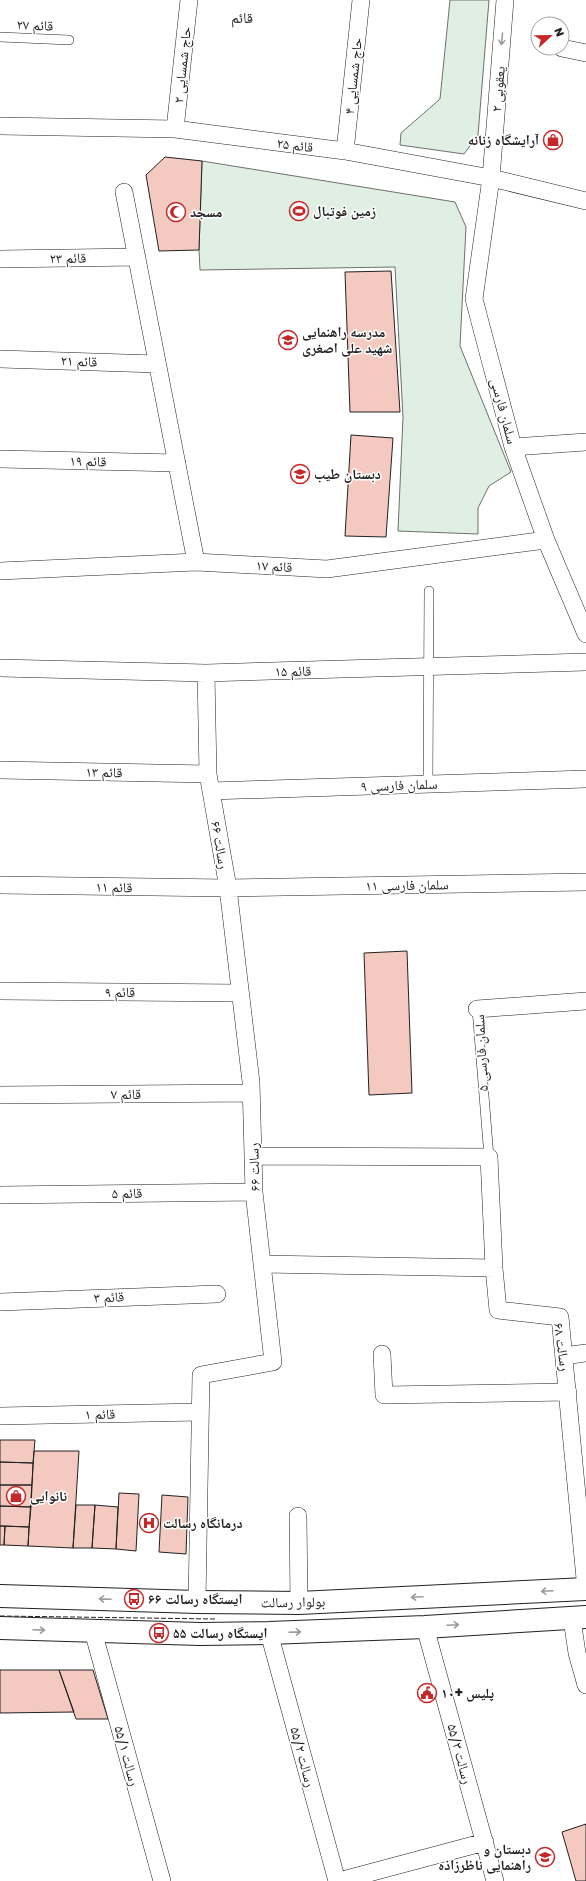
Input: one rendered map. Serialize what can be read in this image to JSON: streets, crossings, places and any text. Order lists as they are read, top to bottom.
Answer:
{
  "streets": {
    "main road": ["بولوار رسالت"],
    "street": [
      "حاج شمسایی ۲",
      "حاج شمسایی ۴",
      "یعقوبی ۲",
      "قائم ۲۵",
      "قائم ۲۳",
      "قائم ۲۱",
      "سلمان فارسی",
      "قائم ۱۹",
      "قائم ۱۷",
      "قائم ۱۵",
      "قائم ۱۳",
      "سلمان فارسی ۹",
      "رسالت ۶۶",
      "سلمان فارسی ۱۱",
      "قائم ۱۱",
      "قائم ۹",
      "سلمان فارسی ۵",
      "قائم ۷",
      "قائم ۵",
      "قائم ۳",
      "رسالت ۶۸",
      "قائم ۱",
      "رسالت ۵۵/۳",
      "رسالت ۵۵/۱",
      "رسالت ۵۵/۲"
    ],
    "lane": ["قائم ۲۷"]
  },
  "crossings": [
    ["حاج شمسایی ۲", "قائم ۲۵"],
    ["حاج شمسایی ۴", "قائم ۲۵"],
    ["یعقوبی ۲", "قائم ۲۵"],
    ["یعقوبی ۲", "سلمان فارسی"],
    ["قائم ۲۵", "سلمان فارسی"],
    ["سلمان فارسی", "قائم ۱۷"],
    ["قائم ۱۵", "رسالت ۶۶"],
    ["قائم ۱۳", "رسالت ۶۶"],
    ["سلمان فارسی ۹", "رسالت ۶۶"],
    ["رسالت ۶۶", "سلمان فارسی ۱۱"],
    ["رسالت ۶۶", "قائم ۱۱"],
    ["رسالت ۶۶", "قائم ۹"],
    ["رسالت ۶۶", "قائم ۷"],
    ["رسالت ۶۶", "قائم ۵"],
    ["رسالت ۶۶", "قائم ۱"],
    ["رسالت ۶۶", "بولوار رسالت"],
    ["سلمان فارسی ۱۱", "قائم ۱۱"],
    ["سلمان فارسی ۵", "رسالت ۶۸"],
    ["رسالت ۶۸", "بولوار رسالت"],
    ["بولوار رسالت", "رسالت ۵۵/۳"],
    ["بولوار رسالت", "رسالت ۵۵/۱"],
    ["بولوار رسالت", "رسالت ۵۵/۲"]
  ],
  "one_way": ["یعقوبی ۲"],
  "districts": ["قائم"],
  "places": {
    "shop": ["آرایشگاه زنانه", "نانوایی"],
    "sports": ["زمین فوتبال"],
    "mosque": ["مسجد"],
    "school or university": ["مدرسه راهنمایی شهید علی اصغری", "دبستان طیب", "دبستان و راهنمایی ناظرزاذه"],
    "hospital": ["درمانگاه رسالت"],
    "bus stop": ["ایستگاه رسالت ۶۶", "ایستگاه رسالت ۵۵"],
    "public building": ["پلیس +۱۰"]
  },
  "north": "right"
}
